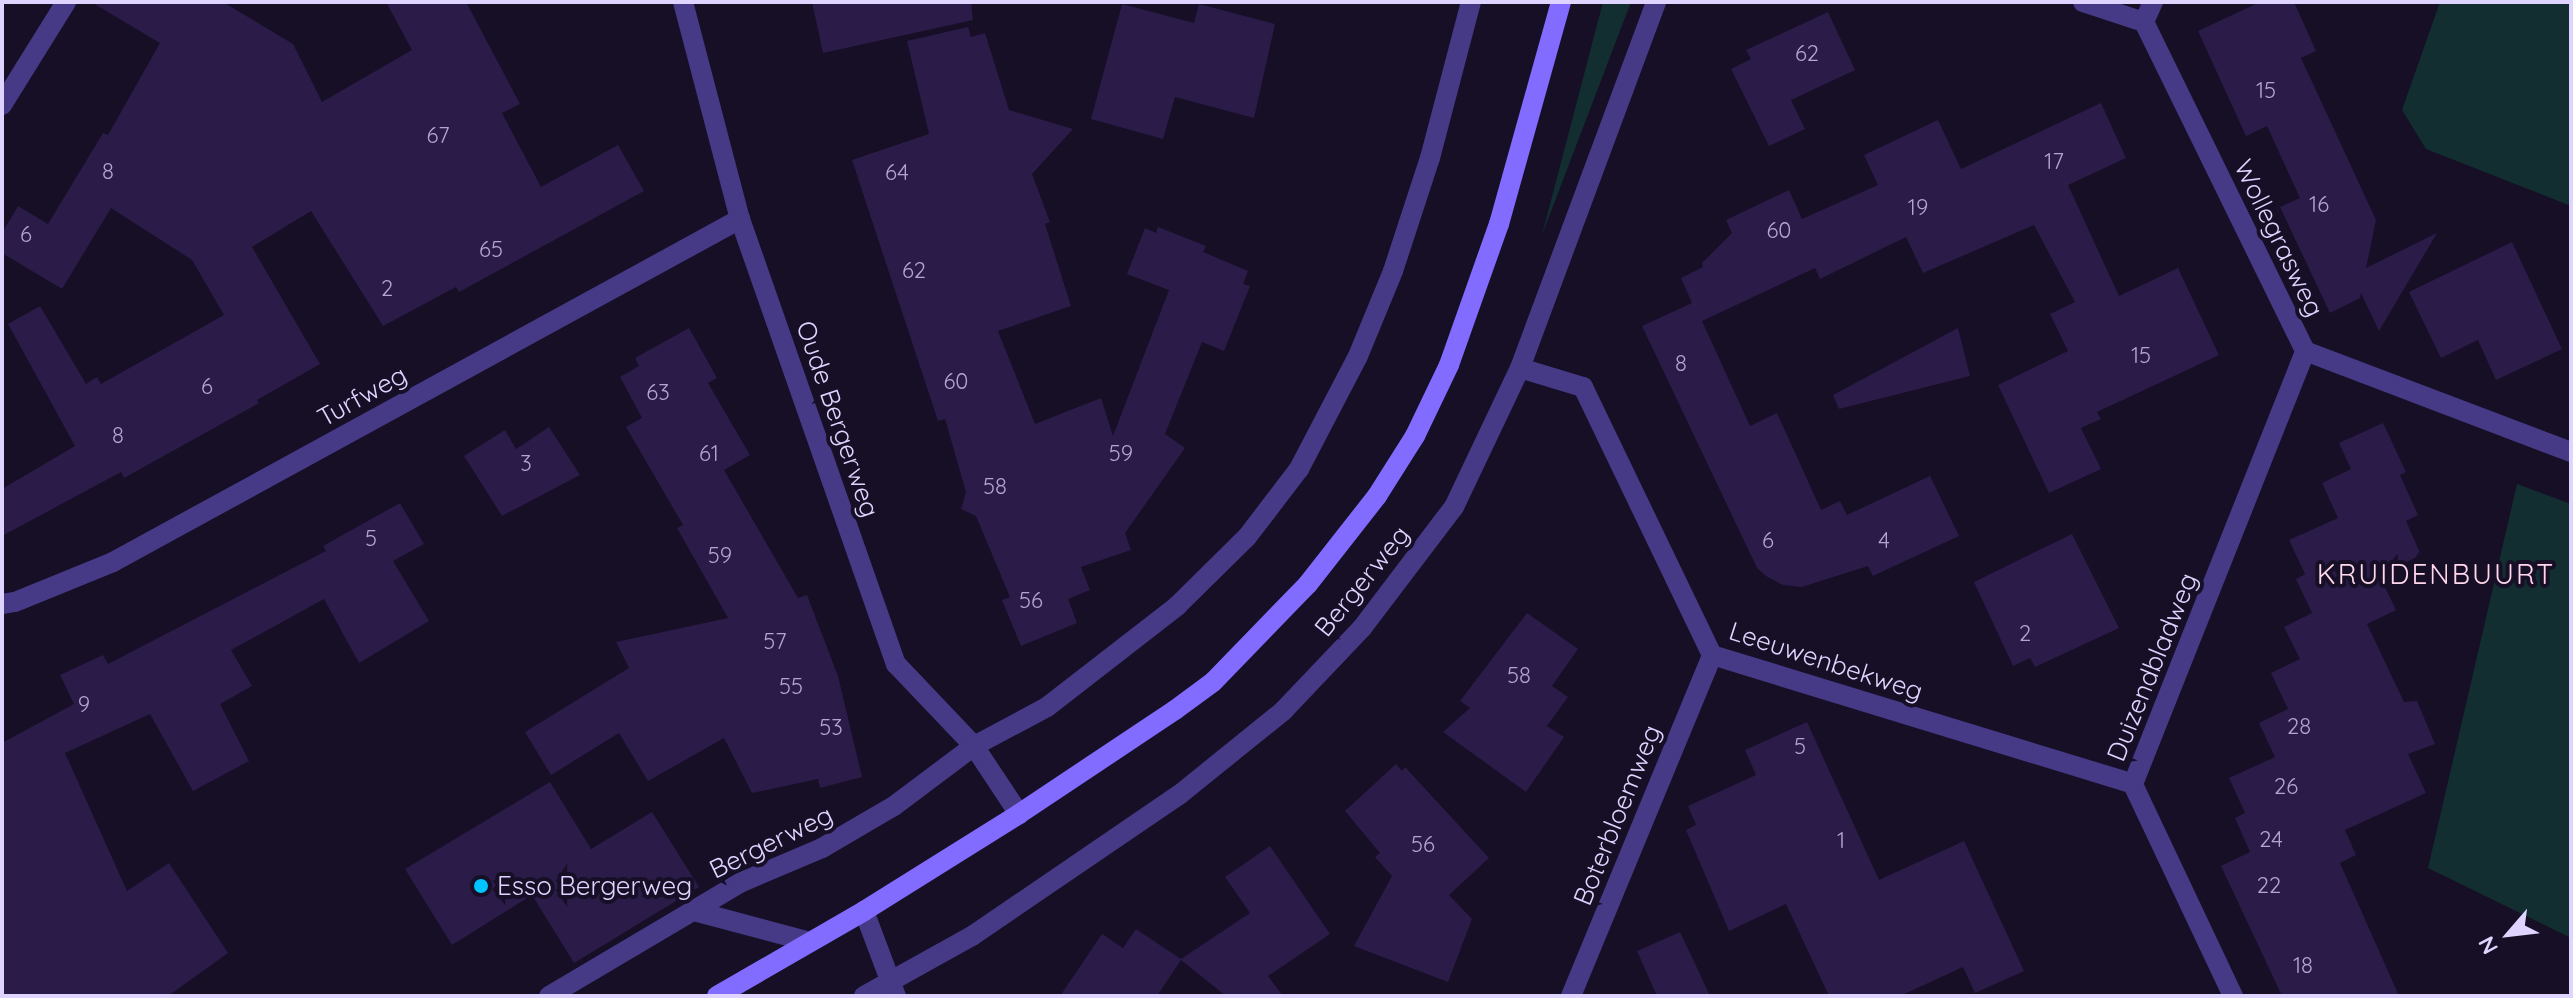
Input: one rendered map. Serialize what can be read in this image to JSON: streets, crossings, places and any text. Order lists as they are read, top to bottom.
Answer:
{
  "streets": {
    "main road": ["Bergerweg"],
    "street": [
      "Wollegrasweg",
      "Turfweg",
      "Oude Bergerweg",
      "Leeuwenbekweg",
      "Duizendbladweg",
      "Boterbloemweg"
    ]
  },
  "crossings": [
    ["Wollegrasweg", "Duizendbladweg"],
    ["Turfweg", "Oude Bergerweg"],
    ["Oude Bergerweg", "Bergerweg"],
    ["Bergerweg", "Leeuwenbekweg"],
    ["Leeuwenbekweg", "Duizendbladweg"],
    ["Leeuwenbekweg", "Boterbloemweg"]
  ],
  "districts": ["KRUIDENBUURT"],
  "places": ["Esso Bergerweg"],
  "house_numbers": [
    "62",
    "15",
    "67",
    "17",
    "8",
    "64",
    "16",
    "19",
    "60",
    "6",
    "65",
    "62",
    "2",
    "15",
    "8",
    "60",
    "6",
    "63",
    "8",
    "61",
    "59",
    "3",
    "58",
    "5",
    "6",
    "4",
    "59",
    "56",
    "2",
    "57",
    "58",
    "55",
    "9",
    "28",
    "53",
    "5",
    "26",
    "24",
    "1",
    "56",
    "22",
    "18"
  ],
  "north": "bottom left"
}
